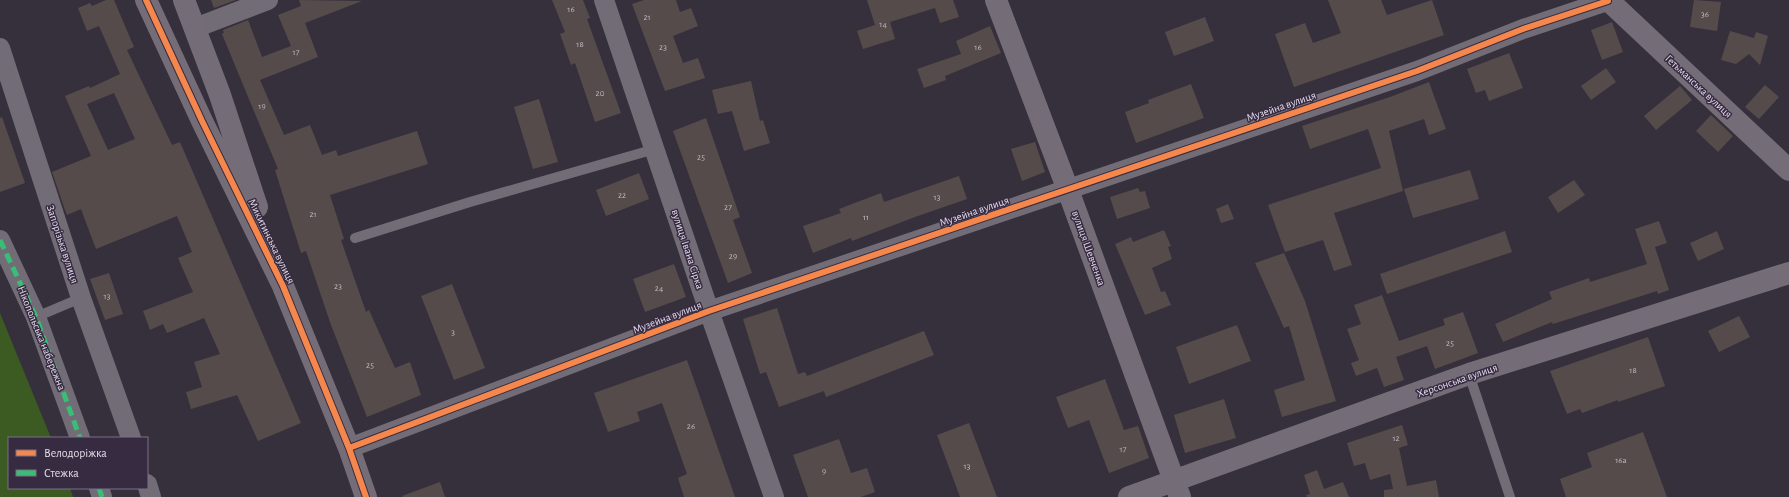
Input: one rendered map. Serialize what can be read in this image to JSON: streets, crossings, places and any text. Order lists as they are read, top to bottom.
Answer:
{
  "streets": {
    "street": [
      "Гетьманська вулиця",
      "Музейна вулиця",
      "Микитинська вулиця",
      "Запорізька вулиця",
      "вулиця Шевченка",
      "вулиця Івана Сірка",
      "Нікопольська набережна",
      "Херсонська вулиця"
    ]
  },
  "crossings": [
    ["Гетьманська вулиця", "Музейна вулиця"],
    ["Музейна вулиця", "Микитинська вулиця"],
    ["Музейна вулиця", "вулиця Шевченка"],
    ["Музейна вулиця", "вулиця Івана Сірка"],
    ["вулиця Шевченка", "Херсонська вулиця"]
  ],
  "house_numbers": [
    "16",
    "36",
    "21",
    "14",
    "18",
    "23",
    "16",
    "17",
    "20",
    "19",
    "25",
    "22",
    "13",
    "27",
    "21",
    "11",
    "29",
    "23",
    "24",
    "13",
    "3",
    "25",
    "25",
    "18",
    "26",
    "12",
    "17",
    "16а",
    "13",
    "9"
  ],
  "legend": ["Велодоріжка", "Стежка"]
}
